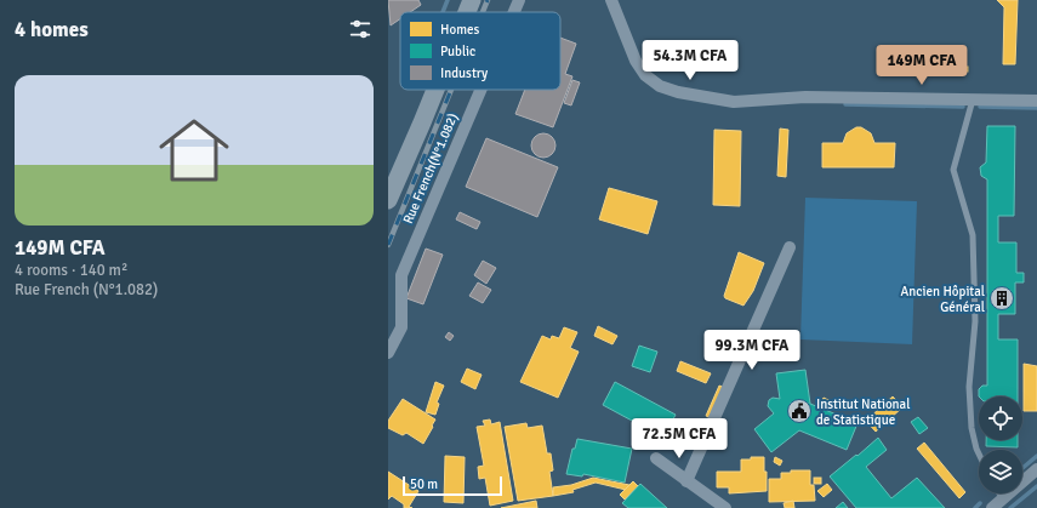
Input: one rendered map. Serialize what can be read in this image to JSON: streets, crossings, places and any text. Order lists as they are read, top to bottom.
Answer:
{
  "streets": {
    "street": ["Rue French(N°1.082)"]
  },
  "places": {
    "building": ["Ancien Hôpital Général"],
    "public building": ["Institut National de Statistique"]
  },
  "legend": ["Homes", "Public", "Industry"],
  "scale_bar": "50 m",
  "page": {
    "heading": "4 homes",
    "price": [
      "54.3M CFA",
      "149M CFA",
      "99.3M CFA",
      "72.5M CFA"
    ],
    "list": [
      {
        "name": "149M CFA",
        "note": "4 rooms · 140 m² · Rue French (N°1.082)"
      }
    ],
    "scale": "50 m"
  }
}
